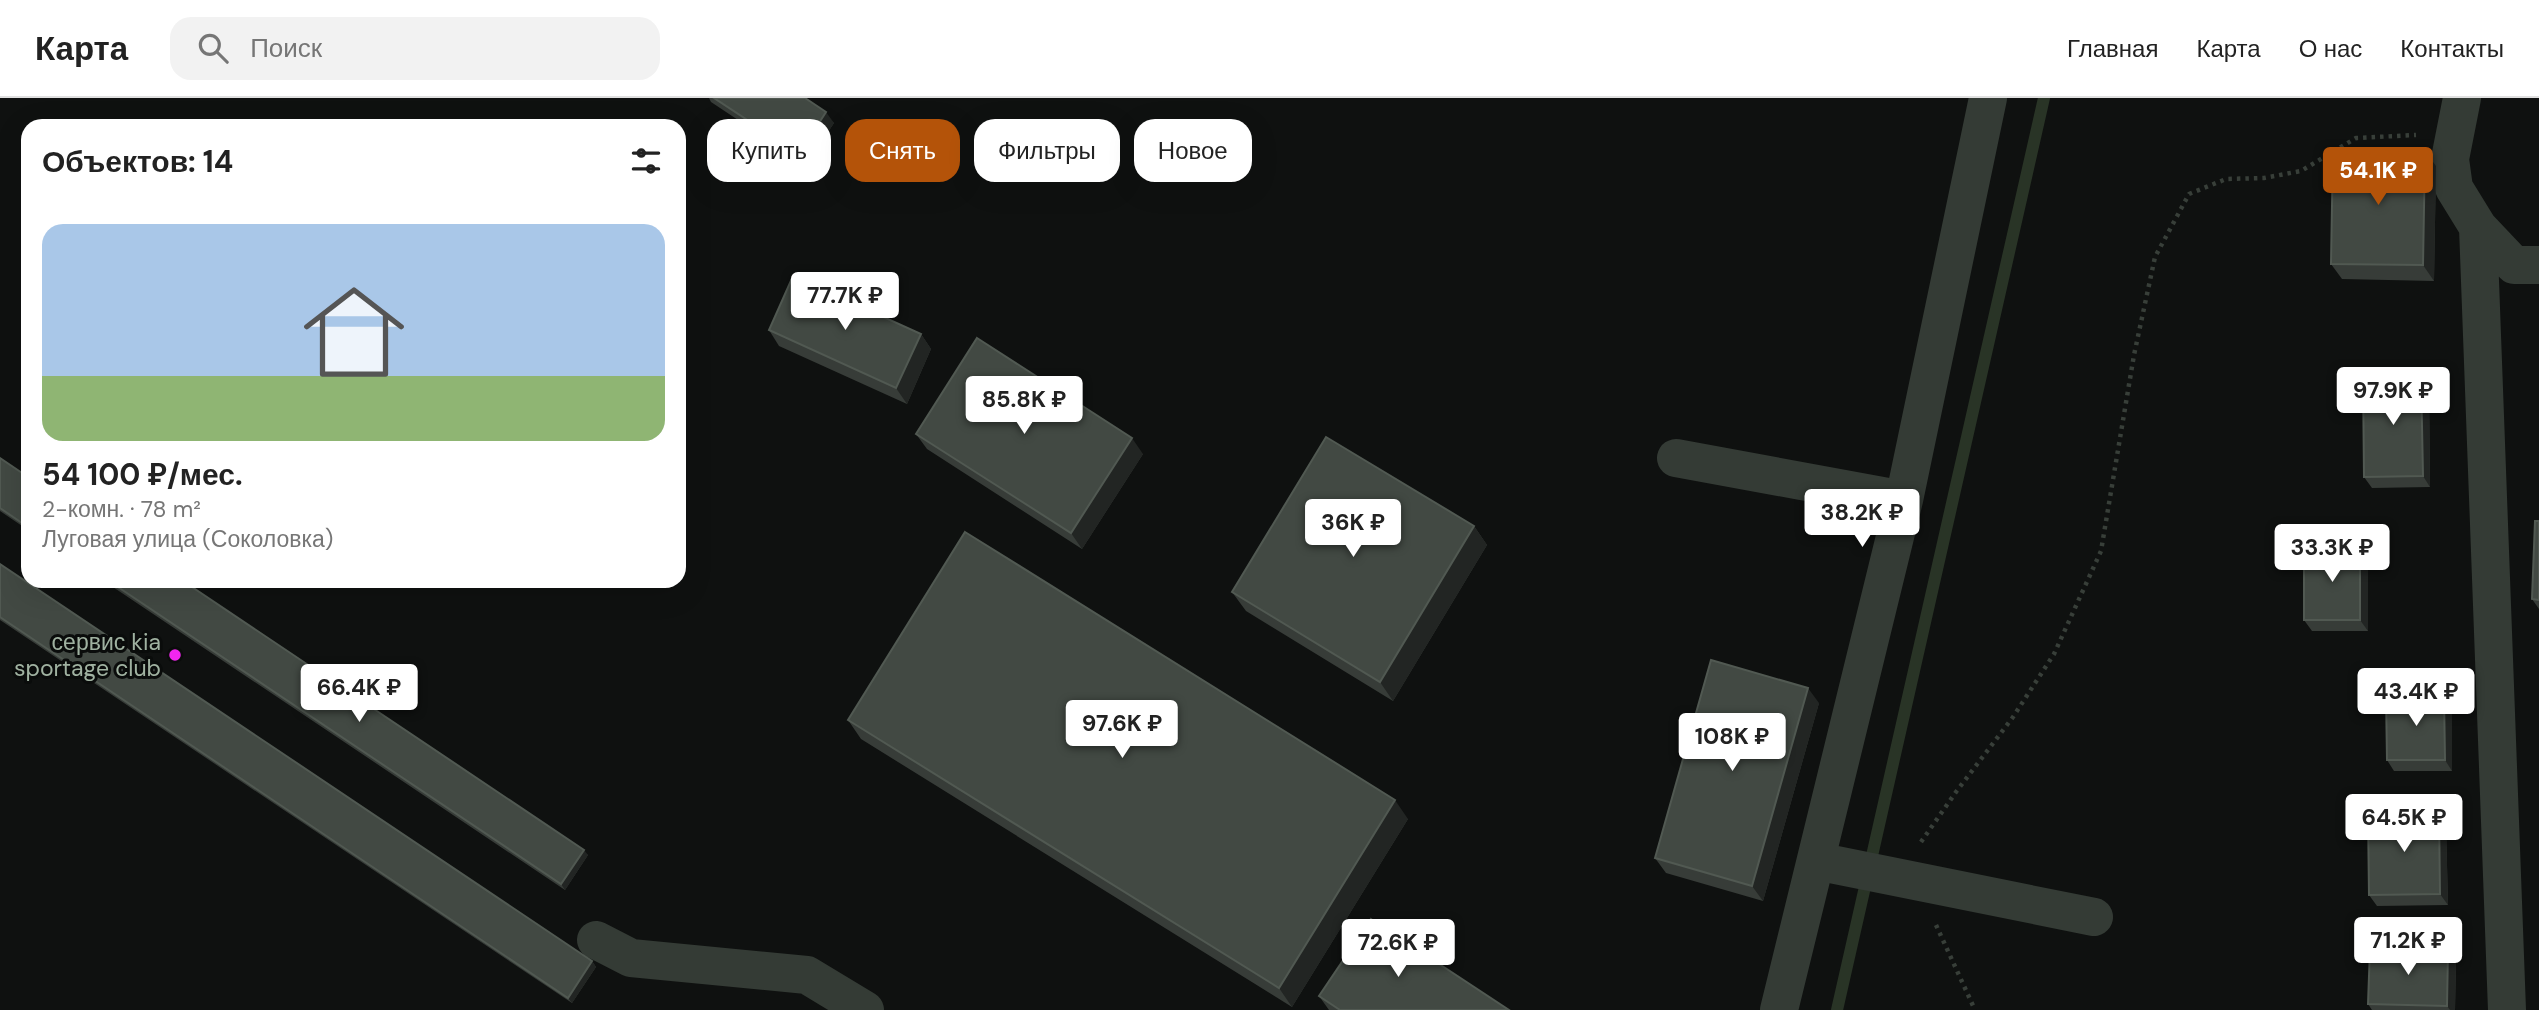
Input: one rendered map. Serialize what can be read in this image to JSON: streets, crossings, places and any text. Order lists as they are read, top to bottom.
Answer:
{
  "places": ["сервис kia sportage club"],
  "page": {
    "header": "Карта",
    "search": "Поиск",
    "nav": [
      "Главная",
      "Карта",
      "О нас",
      "Контакты"
    ],
    "chip": [
      "Купить",
      "Снять",
      "Фильтры",
      "Новое"
    ],
    "heading": "Объектов: 14",
    "price": [
      "54.1K ₽",
      "77.7K ₽",
      "97.9K ₽",
      "85.8K ₽",
      "38.2K ₽",
      "36K ₽",
      "33.3K ₽",
      "66.4K ₽",
      "43.4K ₽",
      "97.6K ₽",
      "108K ₽",
      "64.5K ₽",
      "71.2K ₽",
      "72.6K ₽"
    ],
    "list": [
      {
        "name": "54 100 ₽/мес.",
        "note": "2-комн. · 78 m² · Луговая улица (Соколовка)"
      }
    ]
  }
}
